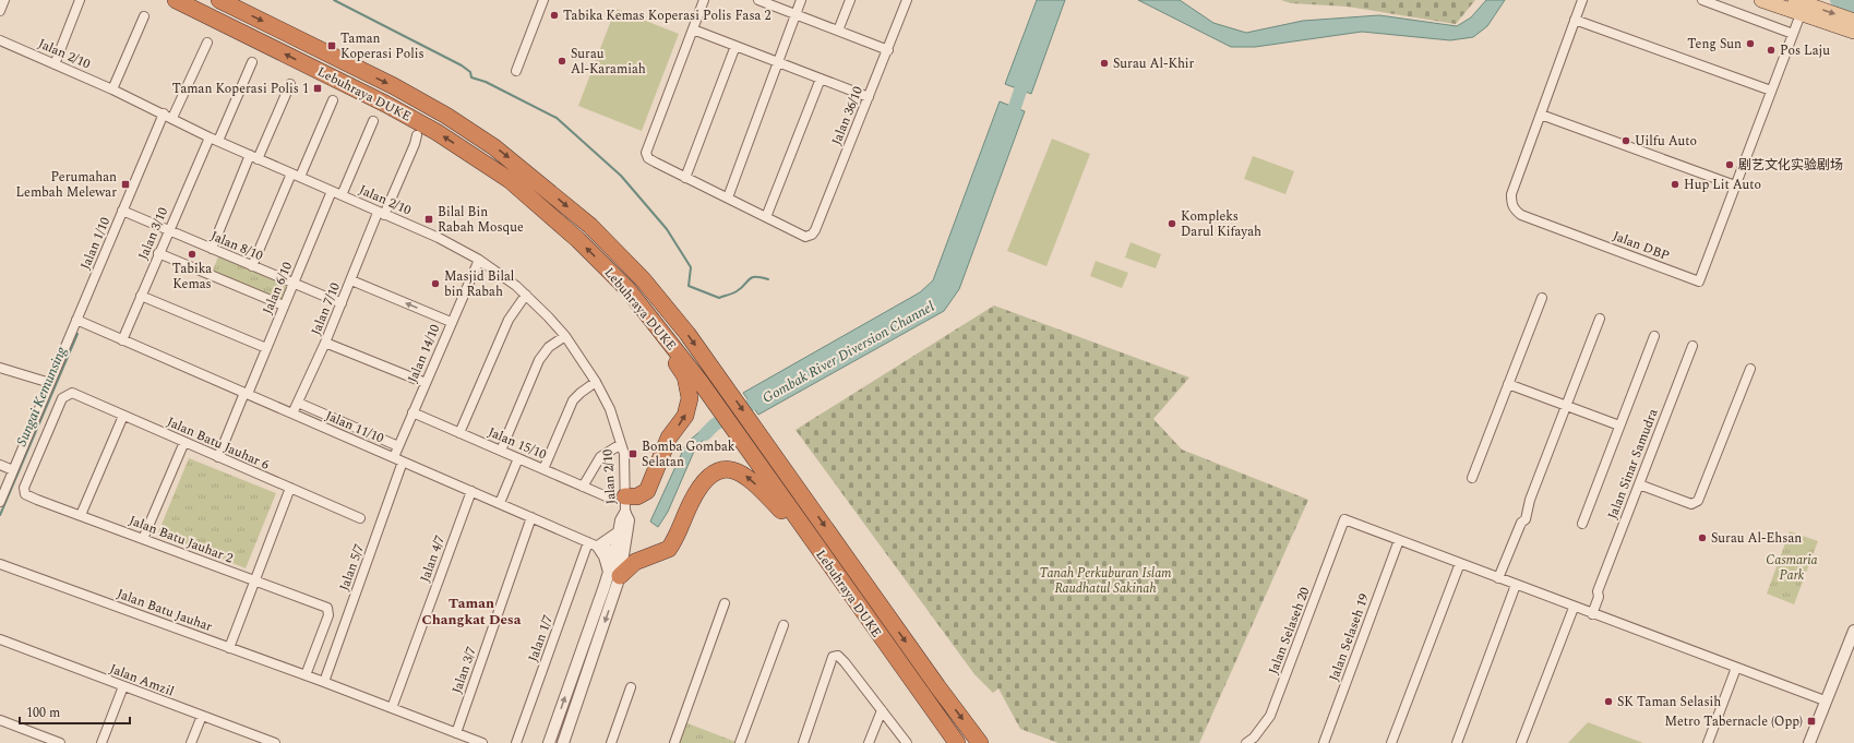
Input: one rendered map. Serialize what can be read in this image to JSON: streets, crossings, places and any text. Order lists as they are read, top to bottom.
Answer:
{
  "streets": {
    "highway": ["Lebuhraya DUKE"],
    "street": [
      "Jalan 2/10",
      "Jalan 36/10",
      "Jalan 3/10",
      "Jalan 1/10",
      "Jalan 8/10",
      "Jalan DBP",
      "Jalan 6/10",
      "Jalan 7/10",
      "Jalan 14/10",
      "Jalan 11/10",
      "Jalan Batu Jauhar 6",
      "Jalan 15/10",
      "Jalan Sinar Samudra",
      "Jalan Batu Jauhar 2",
      "Jalan 4/7",
      "Jalan 5/7",
      "Jalan Batu Jauhar",
      "Jalan Selaseh 20",
      "Jalan Selaseh 19",
      "Jalan 1/7",
      "Jalan 3/7",
      "Jalan Amzil"
    ]
  },
  "crossings": [
    ["Jalan 2/10", "Jalan 3/10"],
    ["Jalan 2/10", "Jalan 1/10"],
    ["Jalan 2/10", "Jalan 6/10"],
    ["Jalan 2/10", "Jalan 7/10"],
    ["Jalan 2/10", "Jalan 14/10"],
    ["Jalan 2/10", "Jalan 11/10"],
    ["Jalan 2/10", "Jalan 15/10"],
    ["Jalan 3/10", "Jalan 8/10"],
    ["Jalan 3/10", "Jalan 11/10"],
    ["Jalan 1/10", "Jalan 8/10"],
    ["Jalan 1/10", "Jalan 11/10"],
    ["Jalan 8/10", "Jalan 6/10"],
    ["Jalan 8/10", "Jalan 7/10"],
    ["Jalan 6/10", "Jalan 11/10"],
    ["Jalan 6/10", "Jalan Batu Jauhar 6"],
    ["Jalan 7/10", "Jalan 11/10"],
    ["Jalan 14/10", "Jalan 11/10"],
    ["Jalan 14/10", "Jalan 15/10"],
    ["Jalan 11/10", "Jalan 4/7"],
    ["Jalan 11/10", "Jalan 5/7"],
    ["Jalan 11/10", "Jalan 1/7"],
    ["Jalan 11/10", "Jalan 3/7"],
    ["Jalan Batu Jauhar 6", "Jalan Batu Jauhar 2"],
    ["Jalan Batu Jauhar 2", "Jalan Batu Jauhar"],
    ["Jalan 4/7", "Jalan Batu Jauhar"],
    ["Jalan 5/7", "Jalan Batu Jauhar"],
    ["Jalan Batu Jauhar", "Jalan 3/7"],
    ["Jalan Selaseh 20", "Jalan Selaseh 19"]
  ],
  "districts": ["Taman Changkat Desa"],
  "water": ["Gombak River Diversion Channel", "Sungai Kemunsing"],
  "parks": ["Casmaria Park", "Tanah Perkuburan Islam Raudhatul Sakinah"],
  "places": {
    "other": [
      "Tabika Kemas Koperasi Polis Fasa 2",
      "Teng Sun",
      "Pos Laju",
      "Surau Al-Karamiah",
      "Surau Al-Khir",
      "Uilfu Auto",
      "剧艺文化实验剧场",
      "Hup Lit Auto",
      "Kompleks Darul Kifayah",
      "Tabika Kemas",
      "Masjid Bilal bin Rabah",
      "Surau Al-Ehsan",
      "SK Taman Selasih"
    ],
    "transit": [
      "Taman Koperasi Polis",
      "Taman Koperasi Polis 1",
      "Perumahan Lembah Melewar",
      "Bilal Bin Rabah Mosque",
      "Bomba Gombak Selatan",
      "Metro Tabernacle (Opp)"
    ]
  },
  "scale_bar": "100 m"
}
